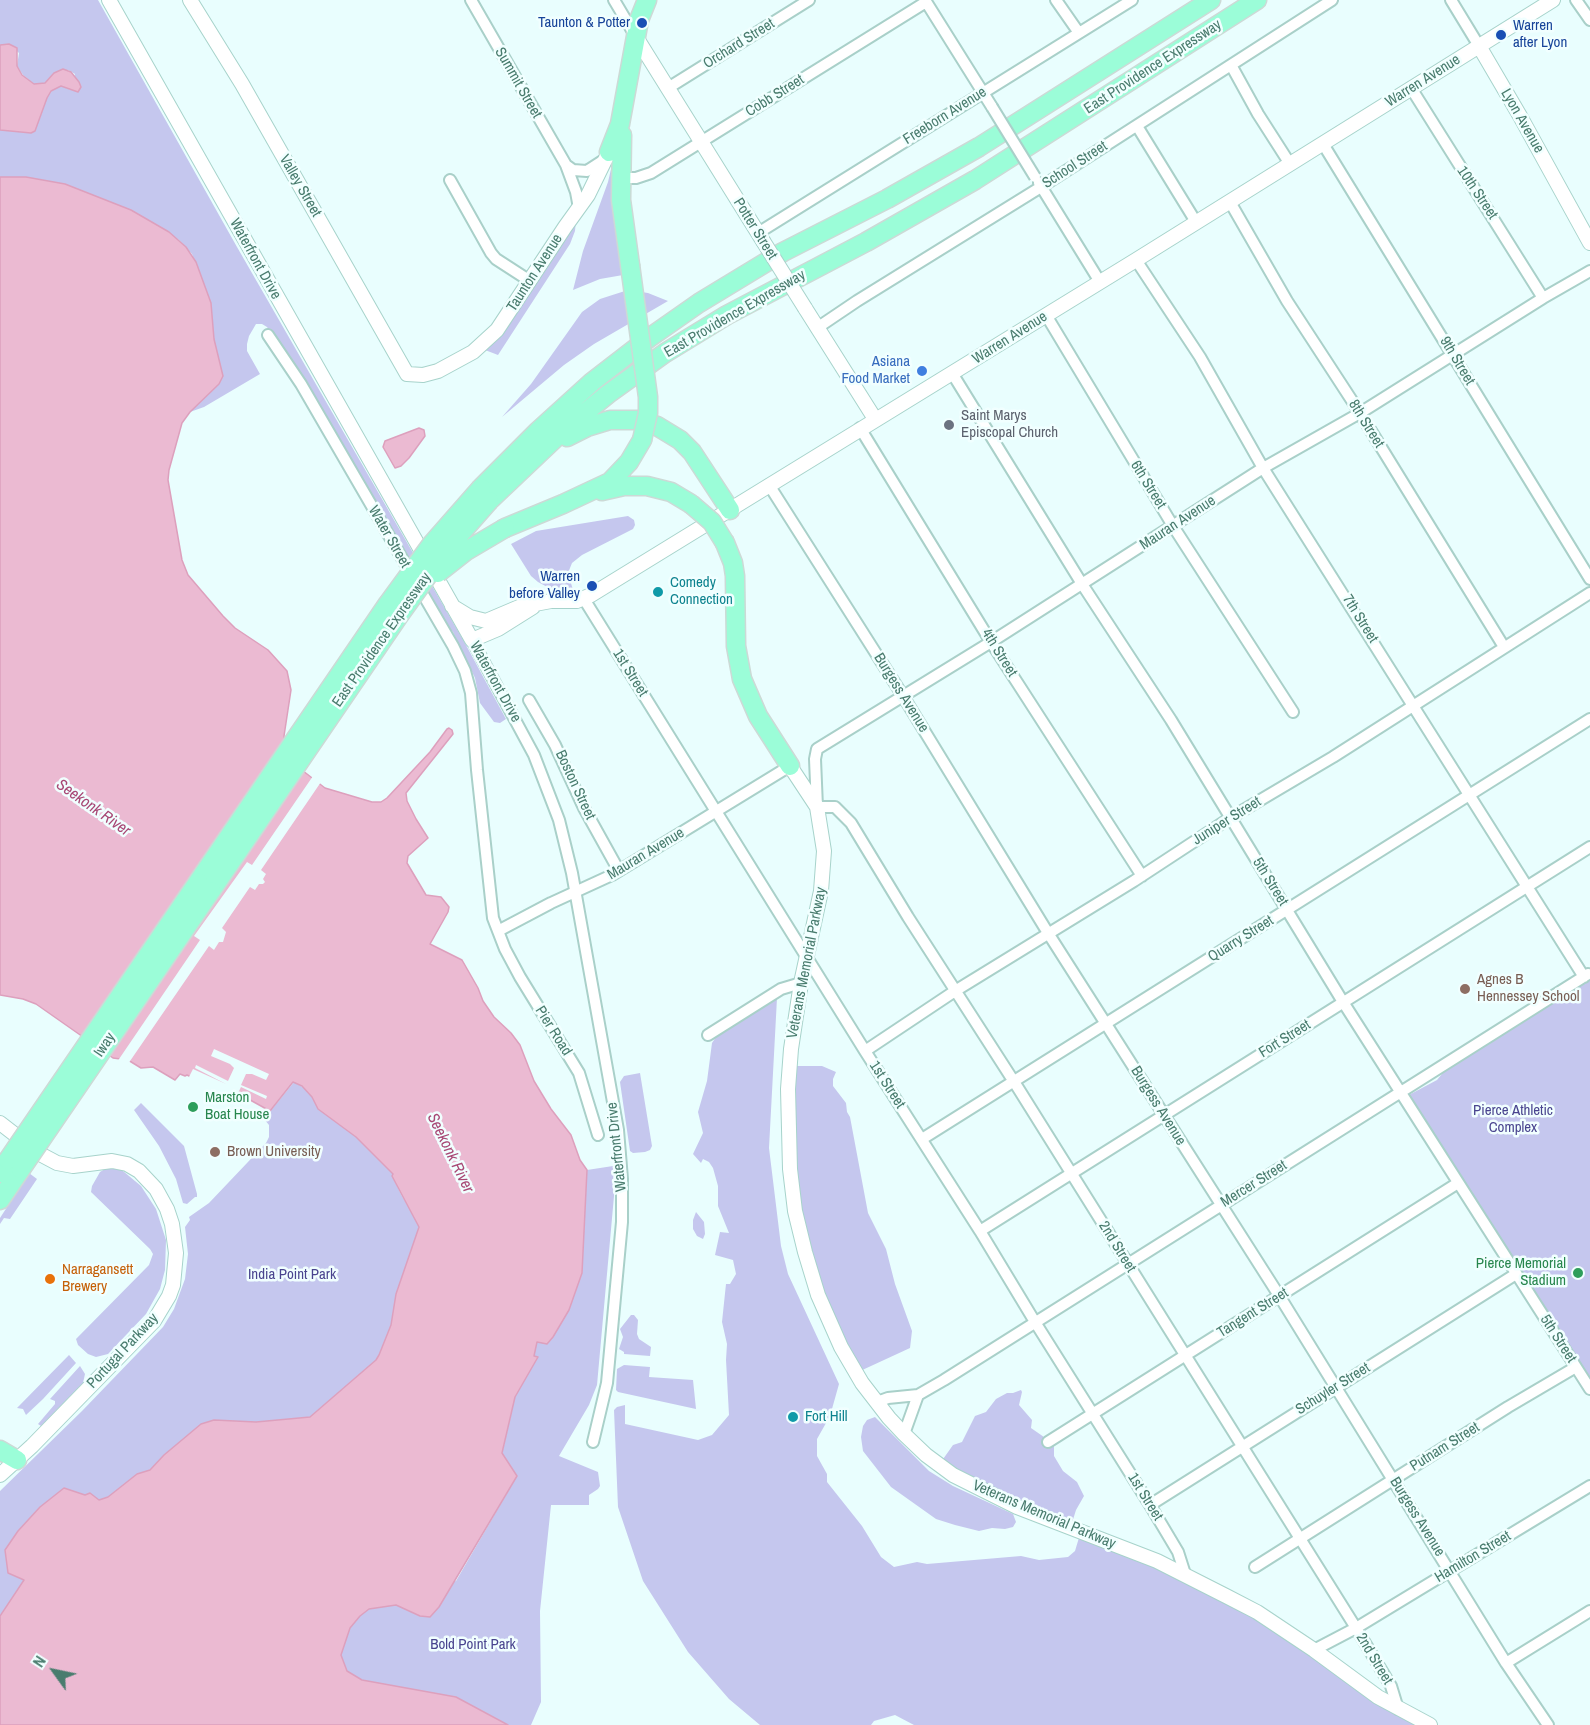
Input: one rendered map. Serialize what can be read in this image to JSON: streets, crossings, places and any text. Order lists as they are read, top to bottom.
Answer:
{
  "streets": {
    "highway": ["East Providence Expressway", "Taunton Avenue", "Iway"],
    "main road": [
      "Warren Avenue",
      "Lyon Avenue",
      "Valley Street",
      "Potter Street",
      "Waterfront Drive",
      "Veterans Memorial Parkway",
      "Portugal Parkway"
    ],
    "street": [
      "Orchard Street",
      "Summit Street",
      "Cobb Street",
      "Freeborn Avenue",
      "School Street",
      "10th Street",
      "9th Street",
      "8th Street",
      "6th Street",
      "Mauran Avenue",
      "Water Street",
      "7th Street",
      "4th Street",
      "1st Street",
      "Burgess Avenue",
      "Boston Street",
      "Juniper Street",
      "5th Street",
      "Quarry Street",
      "Pier Road",
      "Fort Street",
      "Mercer Street",
      "2nd Street",
      "Tangent Street",
      "Schuyler Street",
      "Putnam Street",
      "Hamilton Street"
    ]
  },
  "crossings": [
    ["Orchard Street", "Potter Street"],
    ["East Providence Expressway", "Iway"],
    ["Warren Avenue", "Lyon Avenue"],
    ["Warren Avenue", "10th Street"],
    ["Warren Avenue", "Potter Street"],
    ["Warren Avenue", "9th Street"],
    ["Warren Avenue", "8th Street"],
    ["Warren Avenue", "6th Street"],
    ["Warren Avenue", "7th Street"],
    ["Warren Avenue", "4th Street"],
    ["Warren Avenue", "1st Street"],
    ["Warren Avenue", "Burgess Avenue"],
    ["Warren Avenue", "5th Street"],
    ["Summit Street", "Taunton Avenue"],
    ["Cobb Street", "Potter Street"],
    ["Cobb Street", "Taunton Avenue"],
    ["Freeborn Avenue", "Potter Street"],
    ["School Street", "Potter Street"],
    ["Valley Street", "Taunton Avenue"],
    ["10th Street", "Mauran Avenue"],
    ["Potter Street", "Taunton Avenue"],
    ["Waterfront Drive", "Mauran Avenue"],
    ["9th Street", "Mauran Avenue"],
    ["8th Street", "Mauran Avenue"],
    ["8th Street", "Juniper Street"],
    ["6th Street", "Mauran Avenue"],
    ["Mauran Avenue", "Water Street"],
    ["Mauran Avenue", "7th Street"],
    ["Mauran Avenue", "4th Street"],
    ["Mauran Avenue", "1st Street"],
    ["Mauran Avenue", "Burgess Avenue"],
    ["Mauran Avenue", "Boston Street"],
    ["Mauran Avenue", "5th Street"],
    ["Mauran Avenue", "Veterans Memorial Parkway"],
    ["Mauran Avenue", "Pier Road"],
    ["Mauran Avenue", "2nd Street"],
    ["Water Street", "Pier Road"],
    ["7th Street", "Juniper Street"],
    ["7th Street", "Quarry Street"],
    ["7th Street", "Fort Street"],
    ["7th Street", "Mercer Street"],
    ["4th Street", "Juniper Street"],
    ["1st Street", "Juniper Street"],
    ["1st Street", "Quarry Street"],
    ["1st Street", "Veterans Memorial Parkway"],
    ["1st Street", "Fort Street"],
    ["1st Street", "Mercer Street"],
    ["1st Street", "Tangent Street"],
    ["1st Street", "Schuyler Street"],
    ["Burgess Avenue", "Juniper Street"],
    ["Burgess Avenue", "Quarry Street"],
    ["Burgess Avenue", "Fort Street"],
    ["Burgess Avenue", "Mercer Street"],
    ["Burgess Avenue", "Tangent Street"],
    ["Burgess Avenue", "Schuyler Street"],
    ["Burgess Avenue", "Putnam Street"],
    ["Burgess Avenue", "Hamilton Street"],
    ["Juniper Street", "5th Street"],
    ["Juniper Street", "2nd Street"],
    ["5th Street", "Quarry Street"],
    ["5th Street", "Fort Street"],
    ["5th Street", "Mercer Street"],
    ["5th Street", "Tangent Street"],
    ["5th Street", "Schuyler Street"],
    ["5th Street", "Putnam Street"],
    ["Quarry Street", "2nd Street"],
    ["Veterans Memorial Parkway", "Mercer Street"],
    ["Veterans Memorial Parkway", "2nd Street"],
    ["Veterans Memorial Parkway", "Hamilton Street"],
    ["Fort Street", "2nd Street"],
    ["Mercer Street", "2nd Street"],
    ["2nd Street", "Tangent Street"],
    ["2nd Street", "Schuyler Street"],
    ["2nd Street", "Putnam Street"],
    ["2nd Street", "Hamilton Street"]
  ],
  "water": ["Seekonk River"],
  "parks": ["Pierce Athletic Complex", "India Point Park", "Bold Point Park"],
  "places": [
    "Taunton & Potter",
    "Warren after Lyon",
    "Asiana Food Market",
    "Saint Marys Episcopal Church",
    "Warren before Valley",
    "Comedy Connection",
    "Agnes B Hennessey School",
    "Marston Boat House",
    "Brown University",
    "Pierce Memorial Stadium",
    "Narragansett Brewery",
    "Fort Hill"
  ],
  "north": "top left"
}
